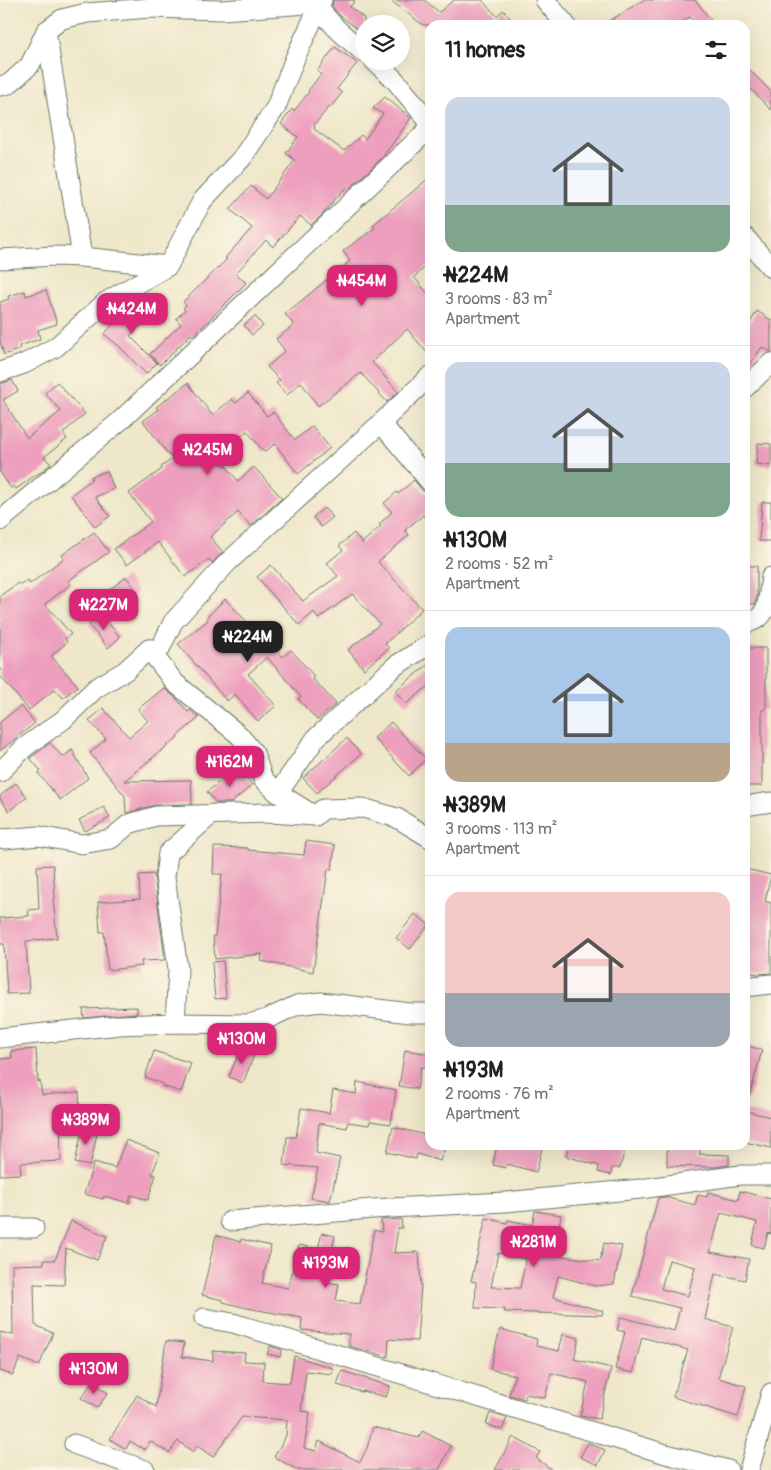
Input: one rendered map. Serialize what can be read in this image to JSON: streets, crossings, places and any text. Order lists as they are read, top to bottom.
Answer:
{
  "page": {
    "heading": "11 homes",
    "list": [
      {
        "name": "₦224M",
        "note": "3 rooms · 83 m² · Apartment"
      },
      {
        "name": "₦130M",
        "note": "2 rooms · 52 m² · Apartment"
      },
      {
        "name": "₦389M",
        "note": "3 rooms · 113 m² · Apartment"
      },
      {
        "name": "₦193M",
        "note": "2 rooms · 76 m² · Apartment"
      }
    ],
    "price": [
      "₦454M",
      "₦424M",
      "₦245M",
      "₦227M",
      "₦224M",
      "₦162M",
      "₦130M",
      "₦389M",
      "₦281M",
      "₦193M",
      "₦130M"
    ]
  }
}
